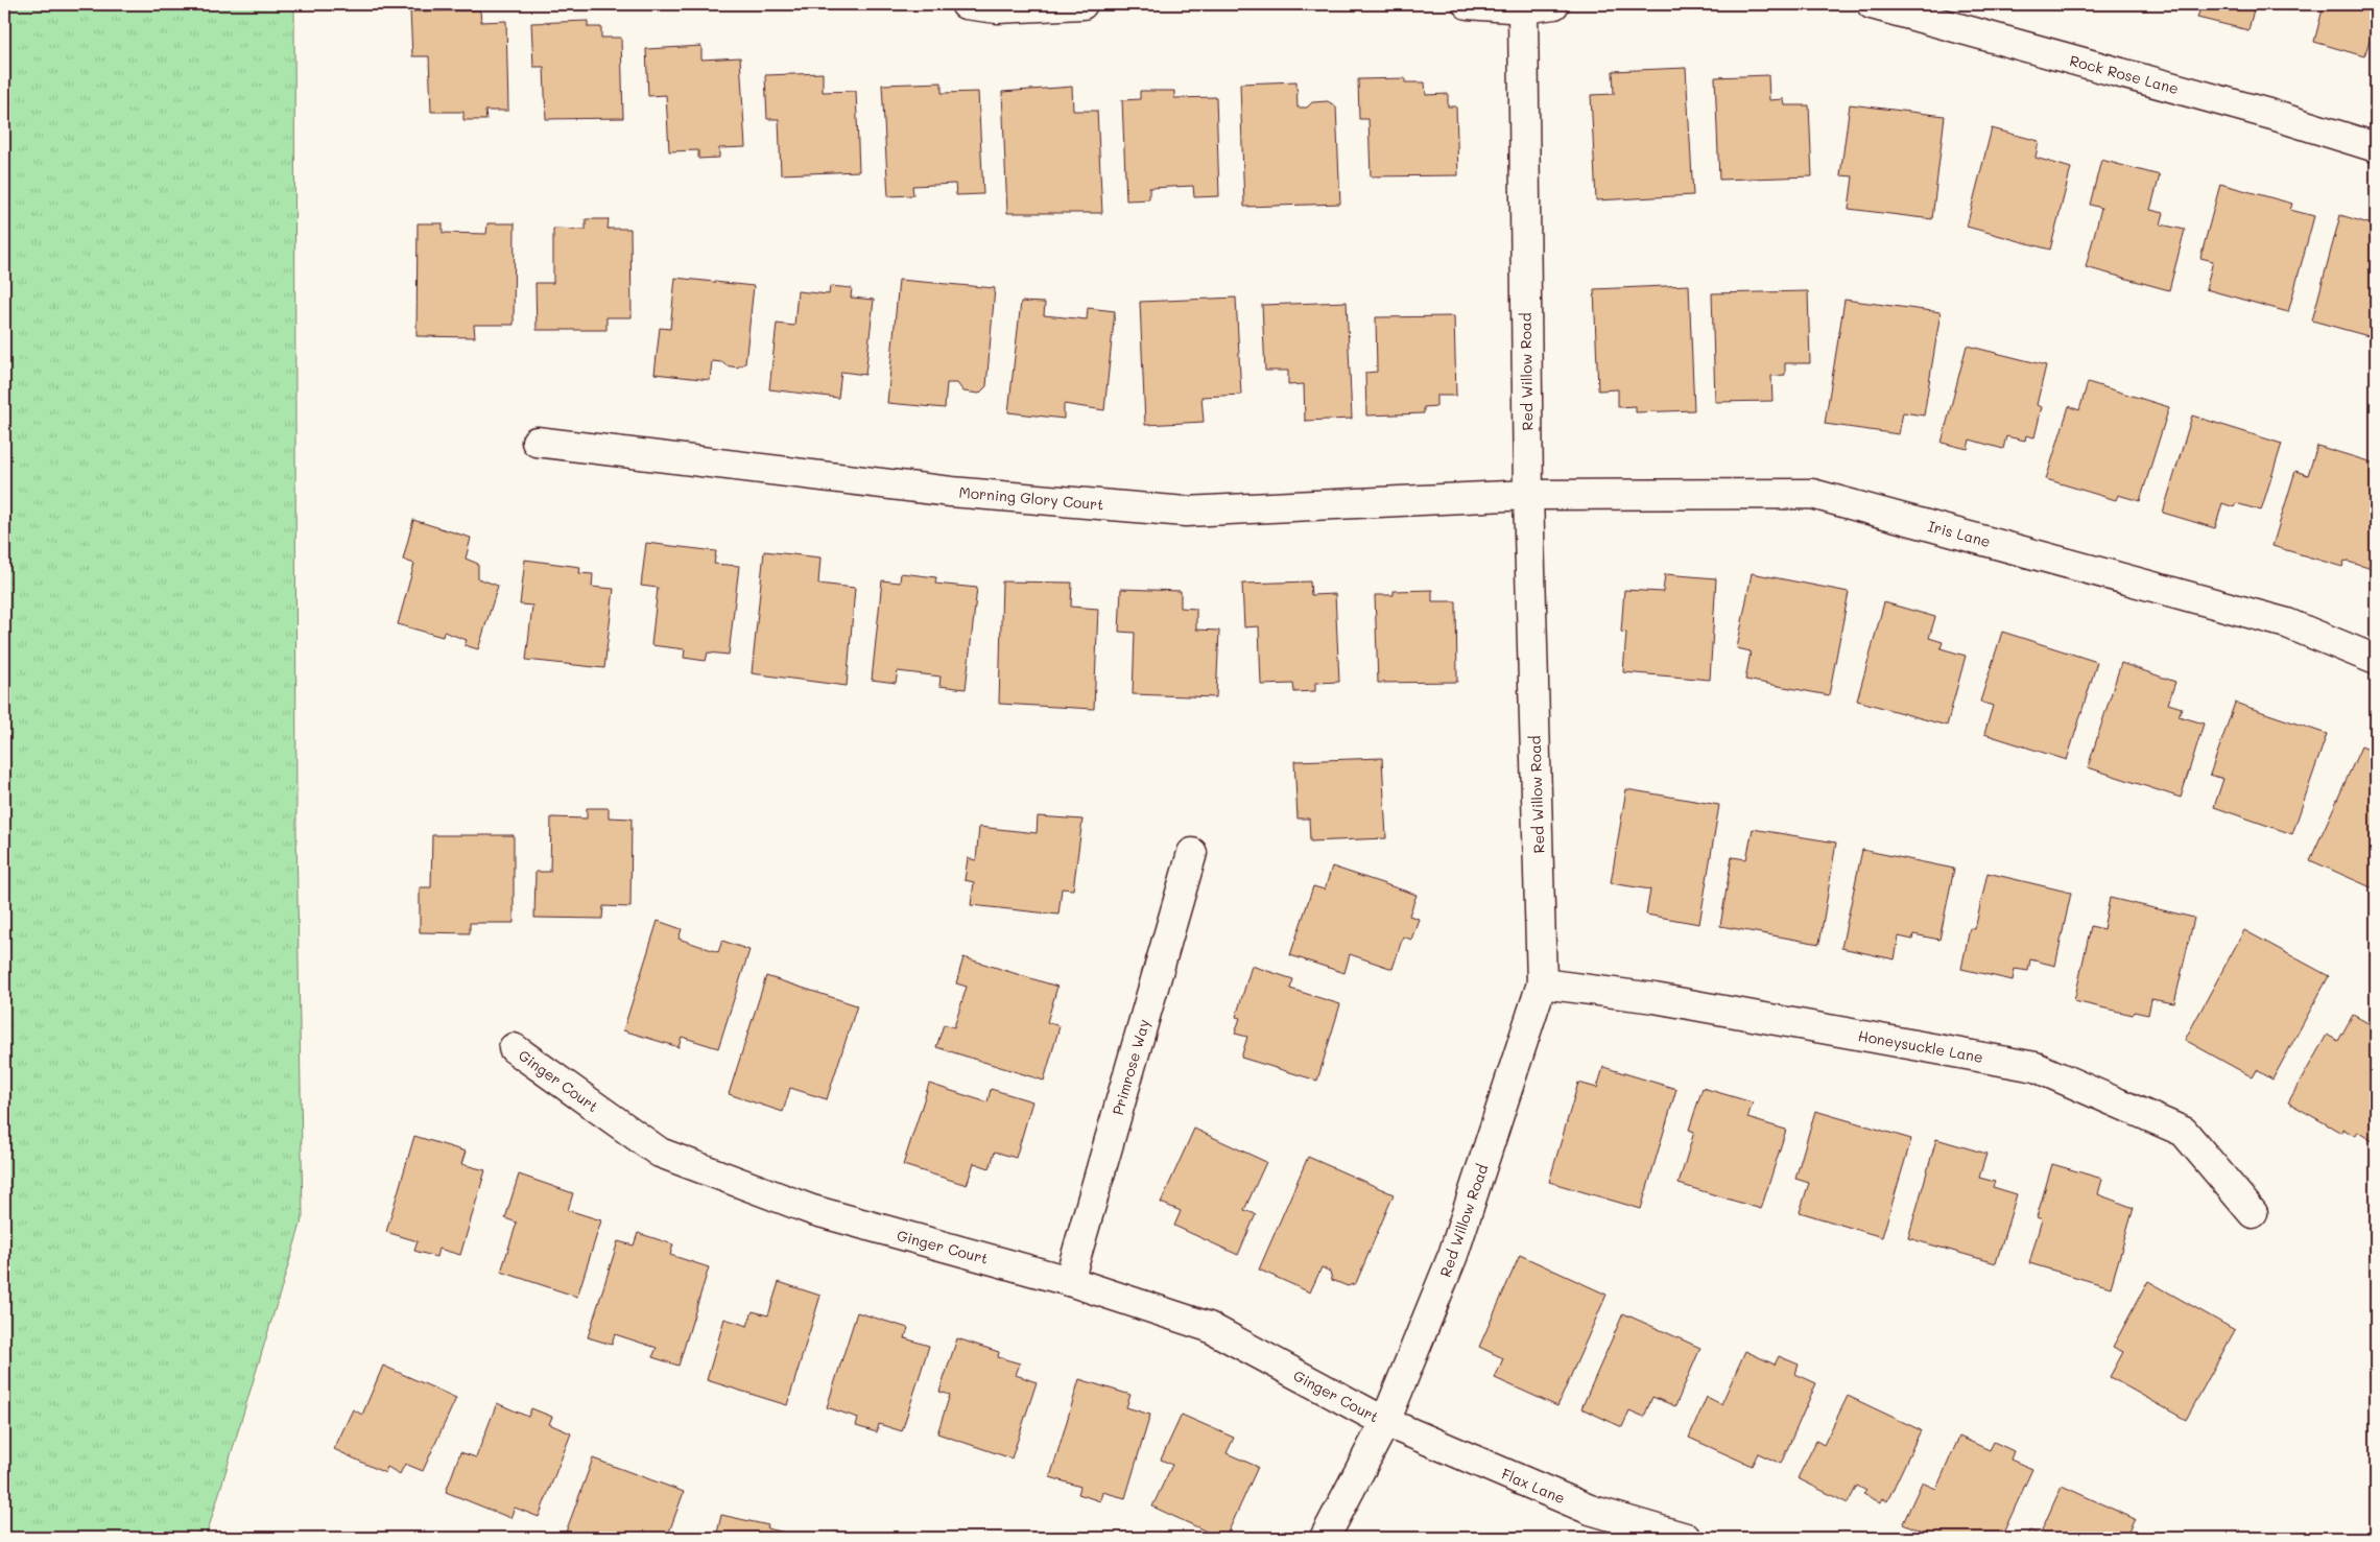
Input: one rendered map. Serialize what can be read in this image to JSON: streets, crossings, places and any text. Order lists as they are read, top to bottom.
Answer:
{
  "streets": {
    "street": [
      "Rock Rose Lane",
      "Red Willow Road",
      "Morning Glory Court",
      "Iris Lane",
      "Honeysuckle Lane",
      "Primrose Way",
      "Ginger Court",
      "Flax Lane"
    ]
  },
  "crossings": [
    ["Red Willow Road", "Morning Glory Court"],
    ["Red Willow Road", "Iris Lane"],
    ["Red Willow Road", "Honeysuckle Lane"],
    ["Red Willow Road", "Ginger Court"],
    ["Red Willow Road", "Flax Lane"],
    ["Morning Glory Court", "Iris Lane"],
    ["Primrose Way", "Ginger Court"],
    ["Ginger Court", "Flax Lane"]
  ]
}
